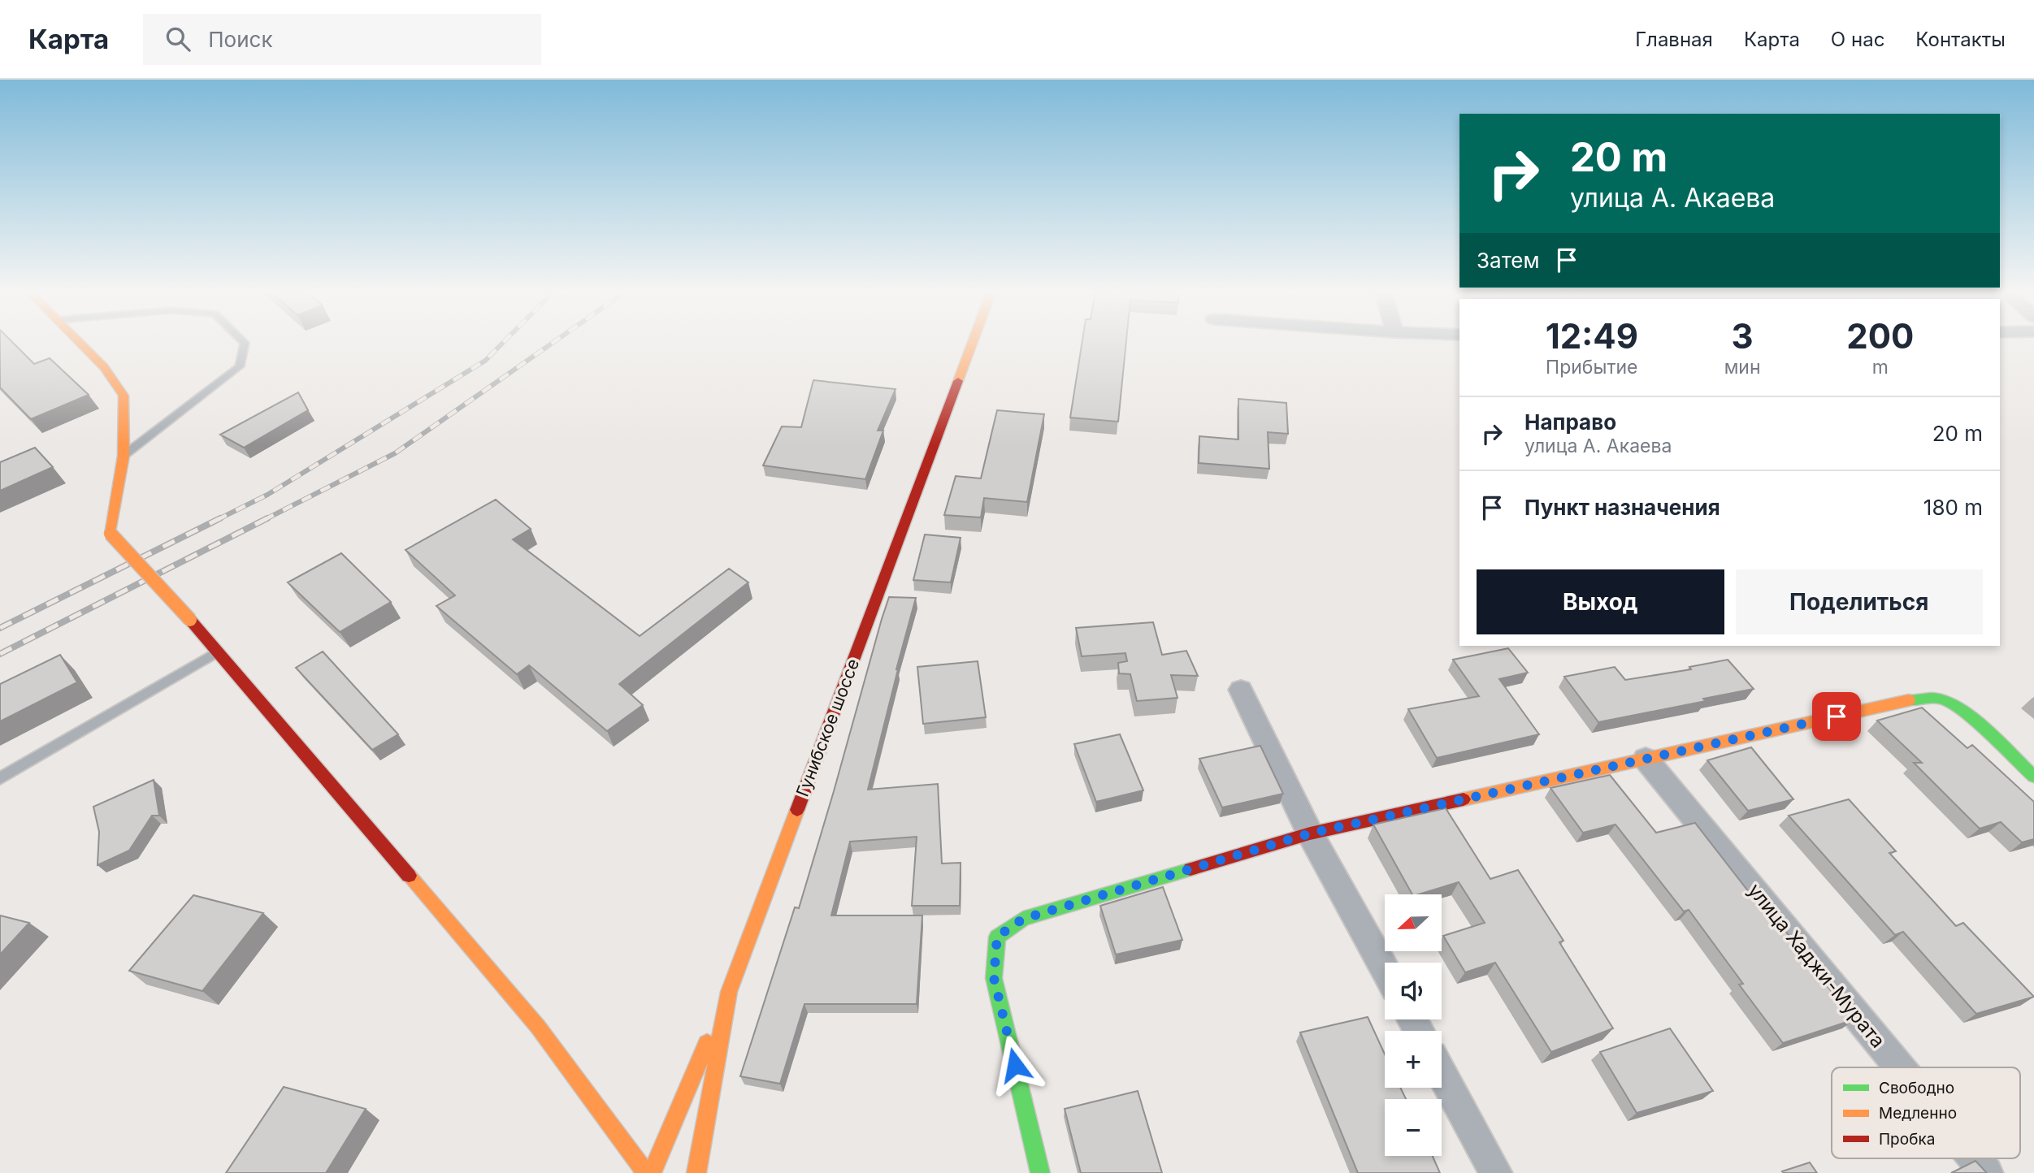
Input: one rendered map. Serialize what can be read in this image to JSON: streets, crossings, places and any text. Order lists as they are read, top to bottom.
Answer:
{
  "streets": {
    "street": ["Гунибское шоссе", "улица Хаджи-Мурата"]
  },
  "legend": ["Свободно", "Медленно", "Пробка"],
  "north": "left",
  "page": {
    "header": "Карта",
    "search": "Поиск",
    "nav": [
      "Главная",
      "Карта",
      "О нас",
      "Контакты"
    ],
    "turn": ["20 m", "улица А. Акаева"],
    "then": "Затем",
    "eta": [
      "12:49",
      "Прибытие",
      "3",
      "мин",
      "200",
      "m"
    ],
    "list": [
      {
        "name": "Направо",
        "note": "улица А. Акаева",
        "value": "20 m"
      },
      {
        "name": "Пункт назначения",
        "value": "180 m"
      }
    ],
    "buttons": ["Выход", "Поделиться"],
    "map_buttons": ["+", "−"]
  }
}
